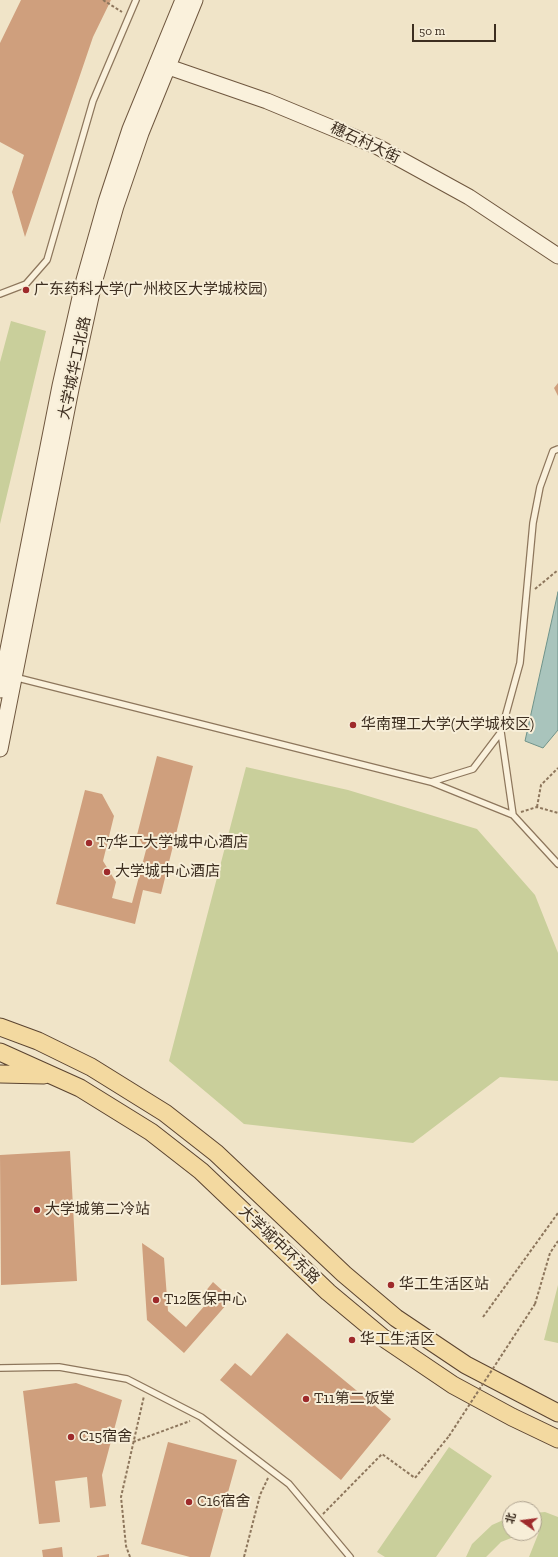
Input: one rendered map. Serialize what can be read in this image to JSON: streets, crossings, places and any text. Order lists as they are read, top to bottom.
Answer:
{
  "streets": {
    "main road": ["穗石村大街", "大学城华工北路", "大学城中环东路"]
  },
  "crossings": [
    ["穗石村大街", "大学城华工北路"]
  ],
  "places": [
    "广东药科大学(广州校区大学城校园)",
    "华南理工大学(大学城校区)",
    "T7华工大学城中心酒店",
    "大学城中心酒店",
    "大学城第二冷站",
    "华工生活区站",
    "T12医保中心",
    "华工生活区",
    "T11第二饭堂",
    "C15宿舍",
    "C16宿舍"
  ],
  "scale_bar": "50 m",
  "north": "left"
}
